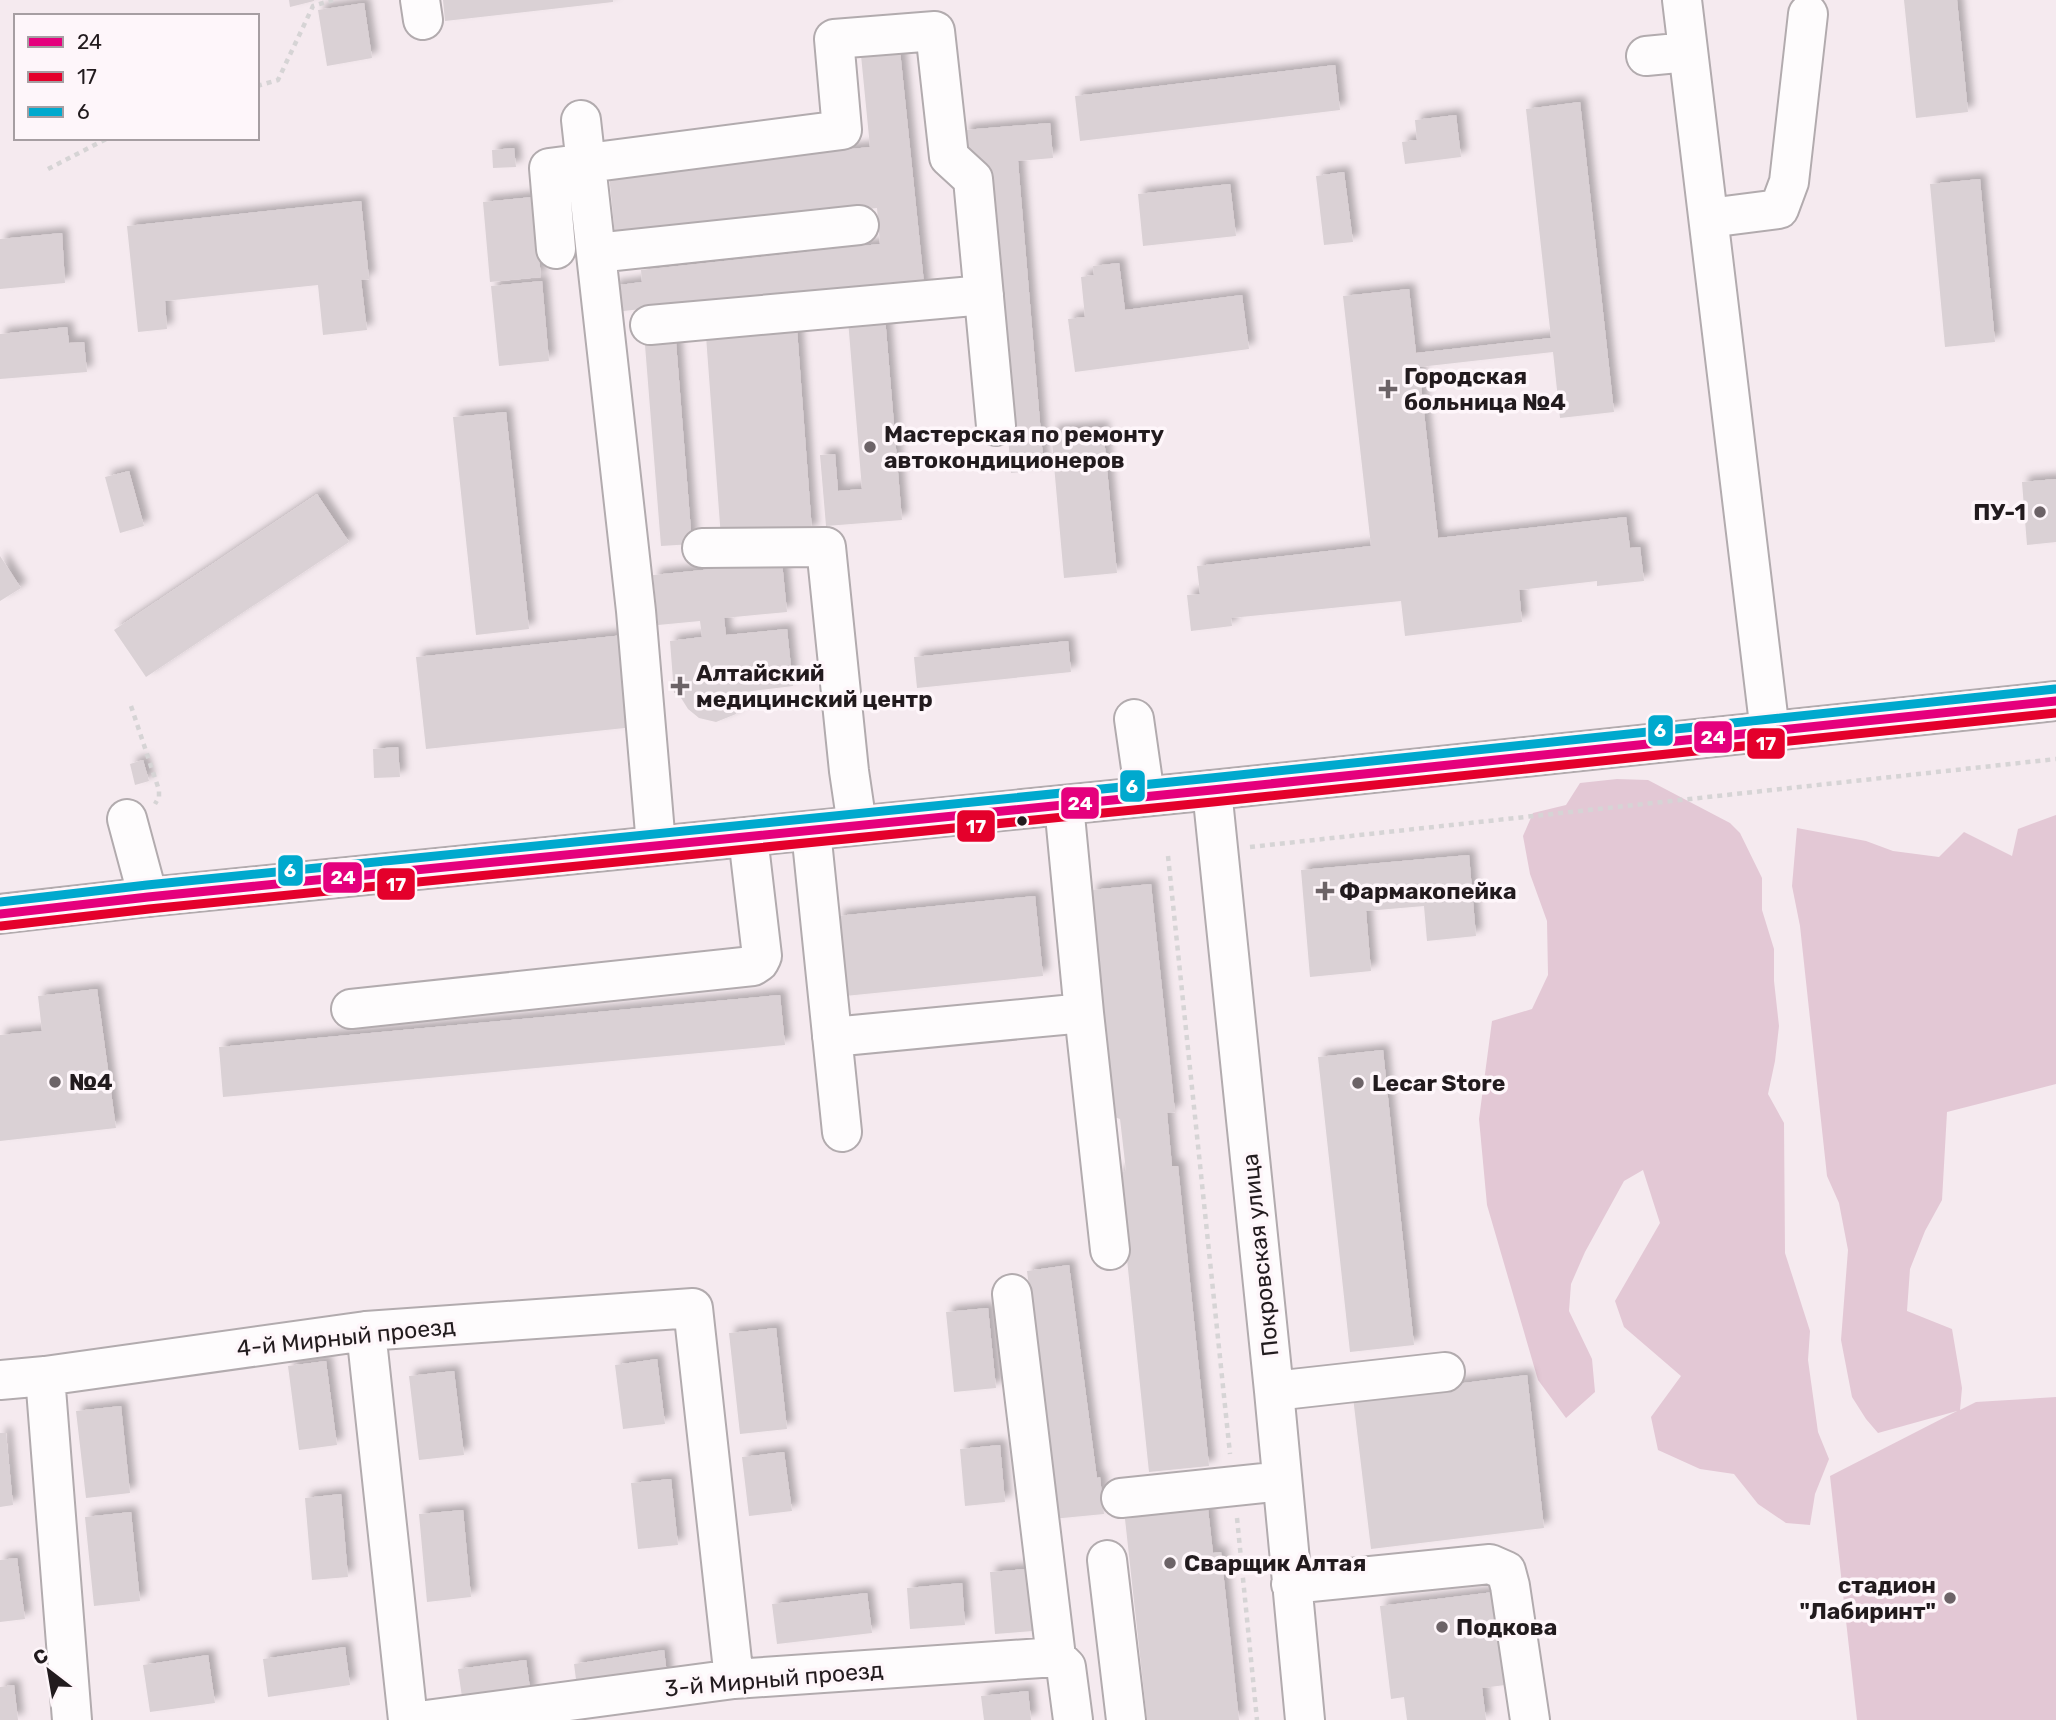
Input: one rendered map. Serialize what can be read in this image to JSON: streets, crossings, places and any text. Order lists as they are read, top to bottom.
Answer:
{
  "streets": {
    "street": ["Покровская улица", "4-й Мирный проезд", "3-й Мирный проезд"]
  },
  "crossings": [
    ["4-й Мирный проезд", "3-й Мирный проезд"]
  ],
  "places": {
    "health": ["Городская больница №4", "Алтайский медицинский центр", "Фармакопейка"],
    "other": [
      "Мастерская по ремонту автокондиционеров",
      "ПУ-1",
      "№4",
      "Lecar Store",
      "Сварщик Алтая",
      "стадион \"Лабиринт\"",
      "Подкова"
    ]
  },
  "lines": ["transit line 6", "transit line 24", "transit line 17"],
  "legend": ["24", "17", "6"],
  "north": "top left"
}
